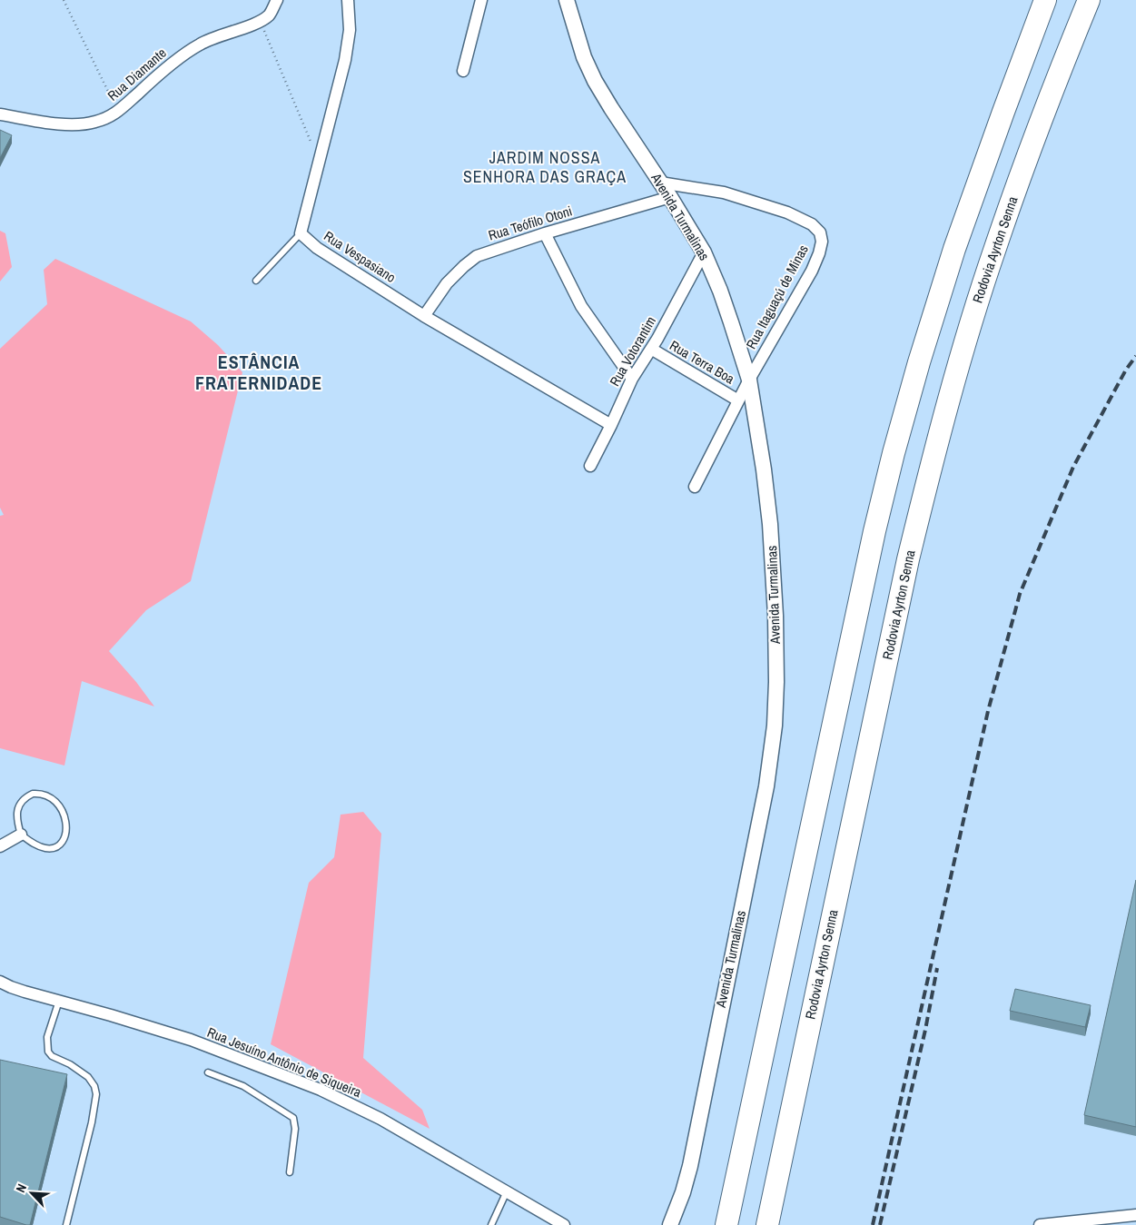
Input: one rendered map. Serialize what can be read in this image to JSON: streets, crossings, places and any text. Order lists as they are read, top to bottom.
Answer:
{
  "streets": {
    "highway": ["Rodovia Ayrton Senna"],
    "street": [
      "Rua Diamante",
      "Avenida Turmalinas",
      "Rua Teófilo Otoni",
      "Rua Vespasiano",
      "Rua Itaguaçú de Minas",
      "Rua Votorantim",
      "Rua Terra Boa",
      "Rua Jesuíno Antônio de Siqueira"
    ]
  },
  "crossings": [
    ["Avenida Turmalinas", "Rua Teófilo Otoni"],
    ["Avenida Turmalinas", "Rua Itaguaçú de Minas"],
    ["Avenida Turmalinas", "Rua Votorantim"],
    ["Rua Teófilo Otoni", "Rua Vespasiano"],
    ["Rua Vespasiano", "Rua Votorantim"],
    ["Rua Votorantim", "Rua Terra Boa"]
  ],
  "districts": ["JARDIM NOSSA SENHORA DAS GRAÇA", "ESTÂNCIA FRATERNIDADE"],
  "north": "top left"
}
